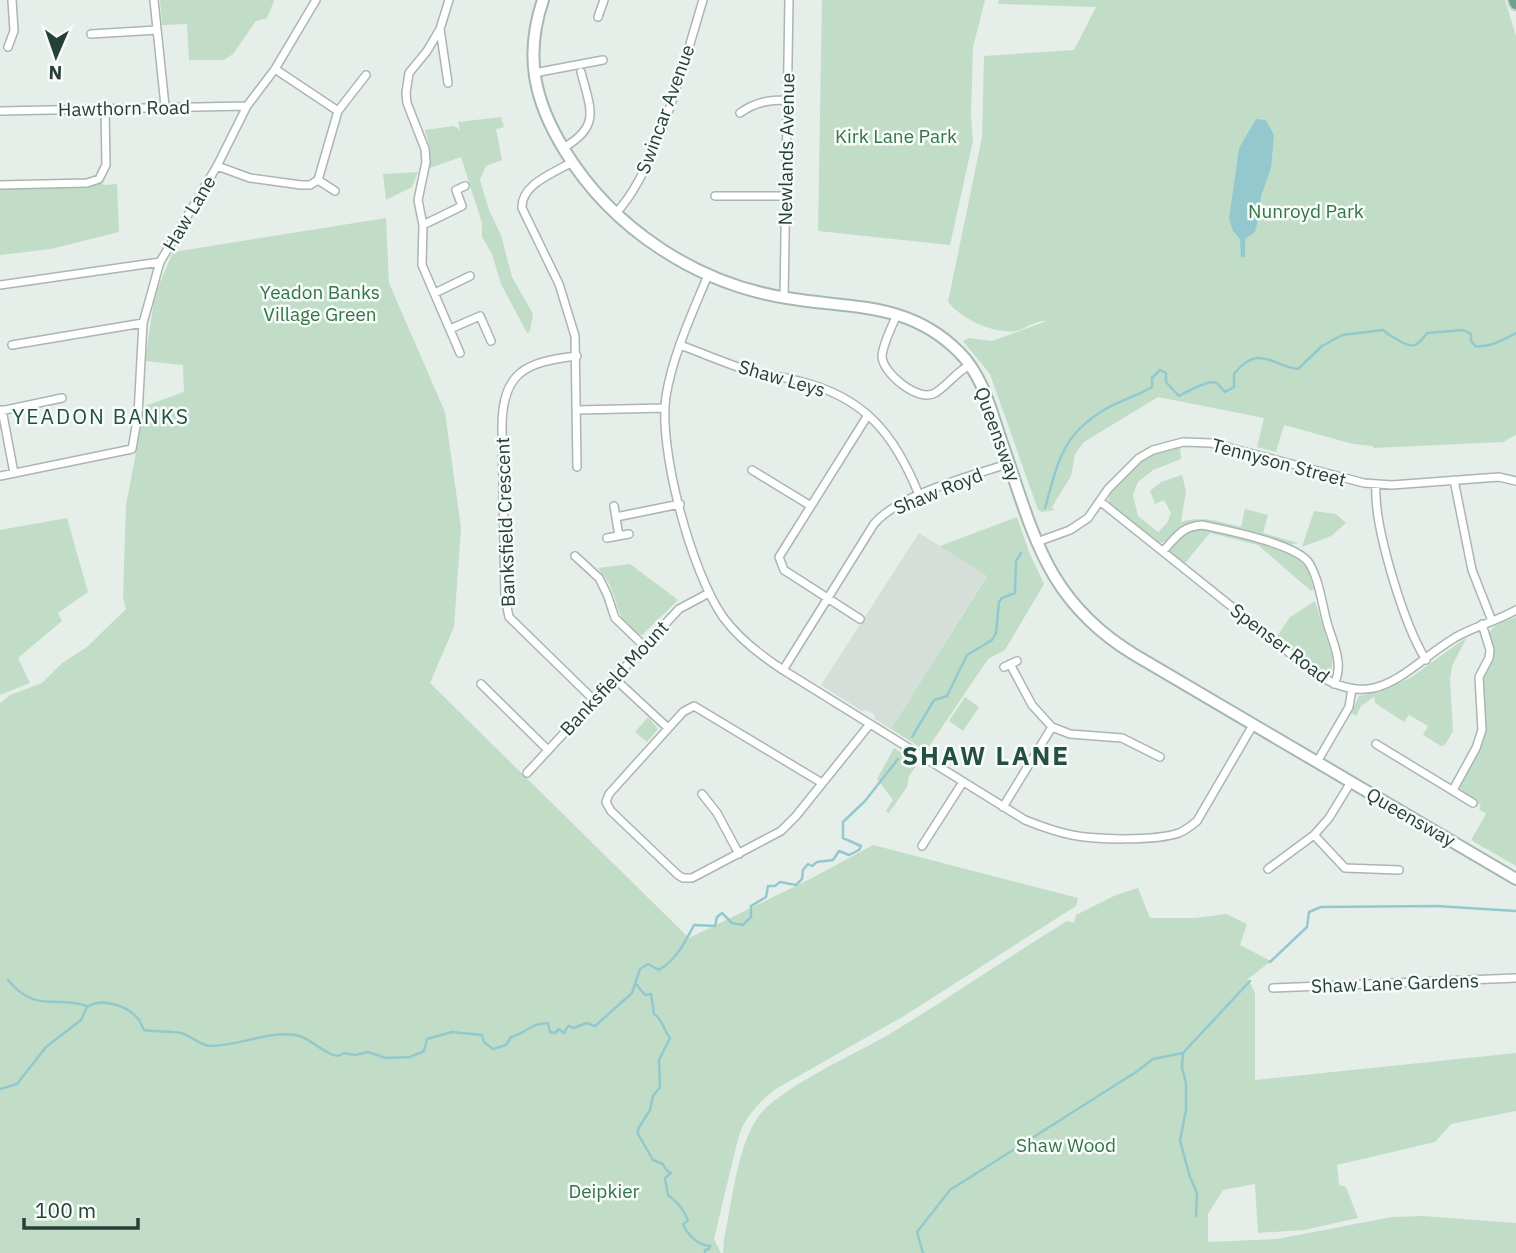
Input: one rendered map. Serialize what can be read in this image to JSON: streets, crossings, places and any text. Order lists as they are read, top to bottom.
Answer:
{
  "streets": {
    "street": [
      "Hawthorn Road",
      "Swincar Avenue",
      "Newlands Avenue",
      "Haw Lane",
      "Shaw Leys",
      "Queensway",
      "Tennyson Street",
      "Shaw Royd",
      "Banksfield Crescent",
      "Spenser Road",
      "Banksfield Mount",
      "Shaw Lane Gardens"
    ]
  },
  "crossings": [
    ["Hawthorn Road", "Haw Lane"],
    ["Swincar Avenue", "Queensway"],
    ["Newlands Avenue", "Queensway"],
    ["Shaw Leys", "Shaw Royd"],
    ["Queensway", "Tennyson Street"],
    ["Queensway", "Shaw Royd"],
    ["Tennyson Street", "Spenser Road"],
    ["Banksfield Crescent", "Banksfield Mount"]
  ],
  "districts": ["YEADON BANKS", "SHAW LANE"],
  "parks": [
    "Kirk Lane Park",
    "Nunroyd Park",
    "Yeadon Banks Village Green",
    "Shaw Wood",
    "Deipkier"
  ],
  "scale_bar": "100 m",
  "north": "bottom"
}
